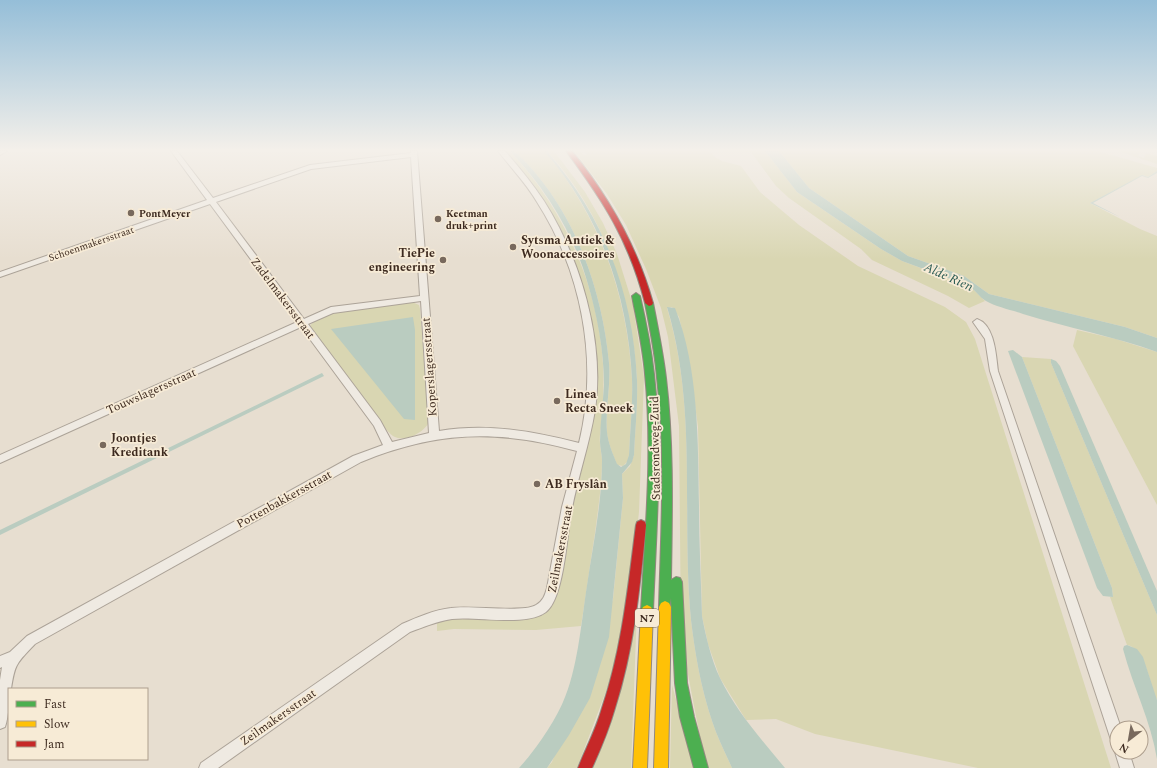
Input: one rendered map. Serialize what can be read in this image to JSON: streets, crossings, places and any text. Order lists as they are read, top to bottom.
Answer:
{
  "streets": {
    "highway": ["Stadsrondweg-Zuid", "N7"],
    "street": [
      "Schoenmakersstraat",
      "Zadelmakersstraat",
      "Koperslagersstraat",
      "Touwslagersstraat",
      "Pottenbakkersstraat",
      "Zeilmakersstraat"
    ]
  },
  "crossings": [
    ["Schoenmakersstraat", "Zadelmakersstraat"],
    ["Zadelmakersstraat", "Touwslagersstraat"],
    ["Zadelmakersstraat", "Pottenbakkersstraat"],
    ["Koperslagersstraat", "Pottenbakkersstraat"],
    ["Stadsrondweg-Zuid", "N7"],
    ["Pottenbakkersstraat", "Zeilmakersstraat"]
  ],
  "water": ["Alde Rien"],
  "places": [
    "PontMeyer",
    "Keetman druk+print",
    "Sytsma Antiek & Woonaccessoires",
    "TiePie engineering",
    "Linea Recta Sneek",
    "Joontjes Kreditank",
    "AB Fryslân"
  ],
  "legend": ["Fast", "Slow", "Jam"],
  "north": "bottom left"
}
